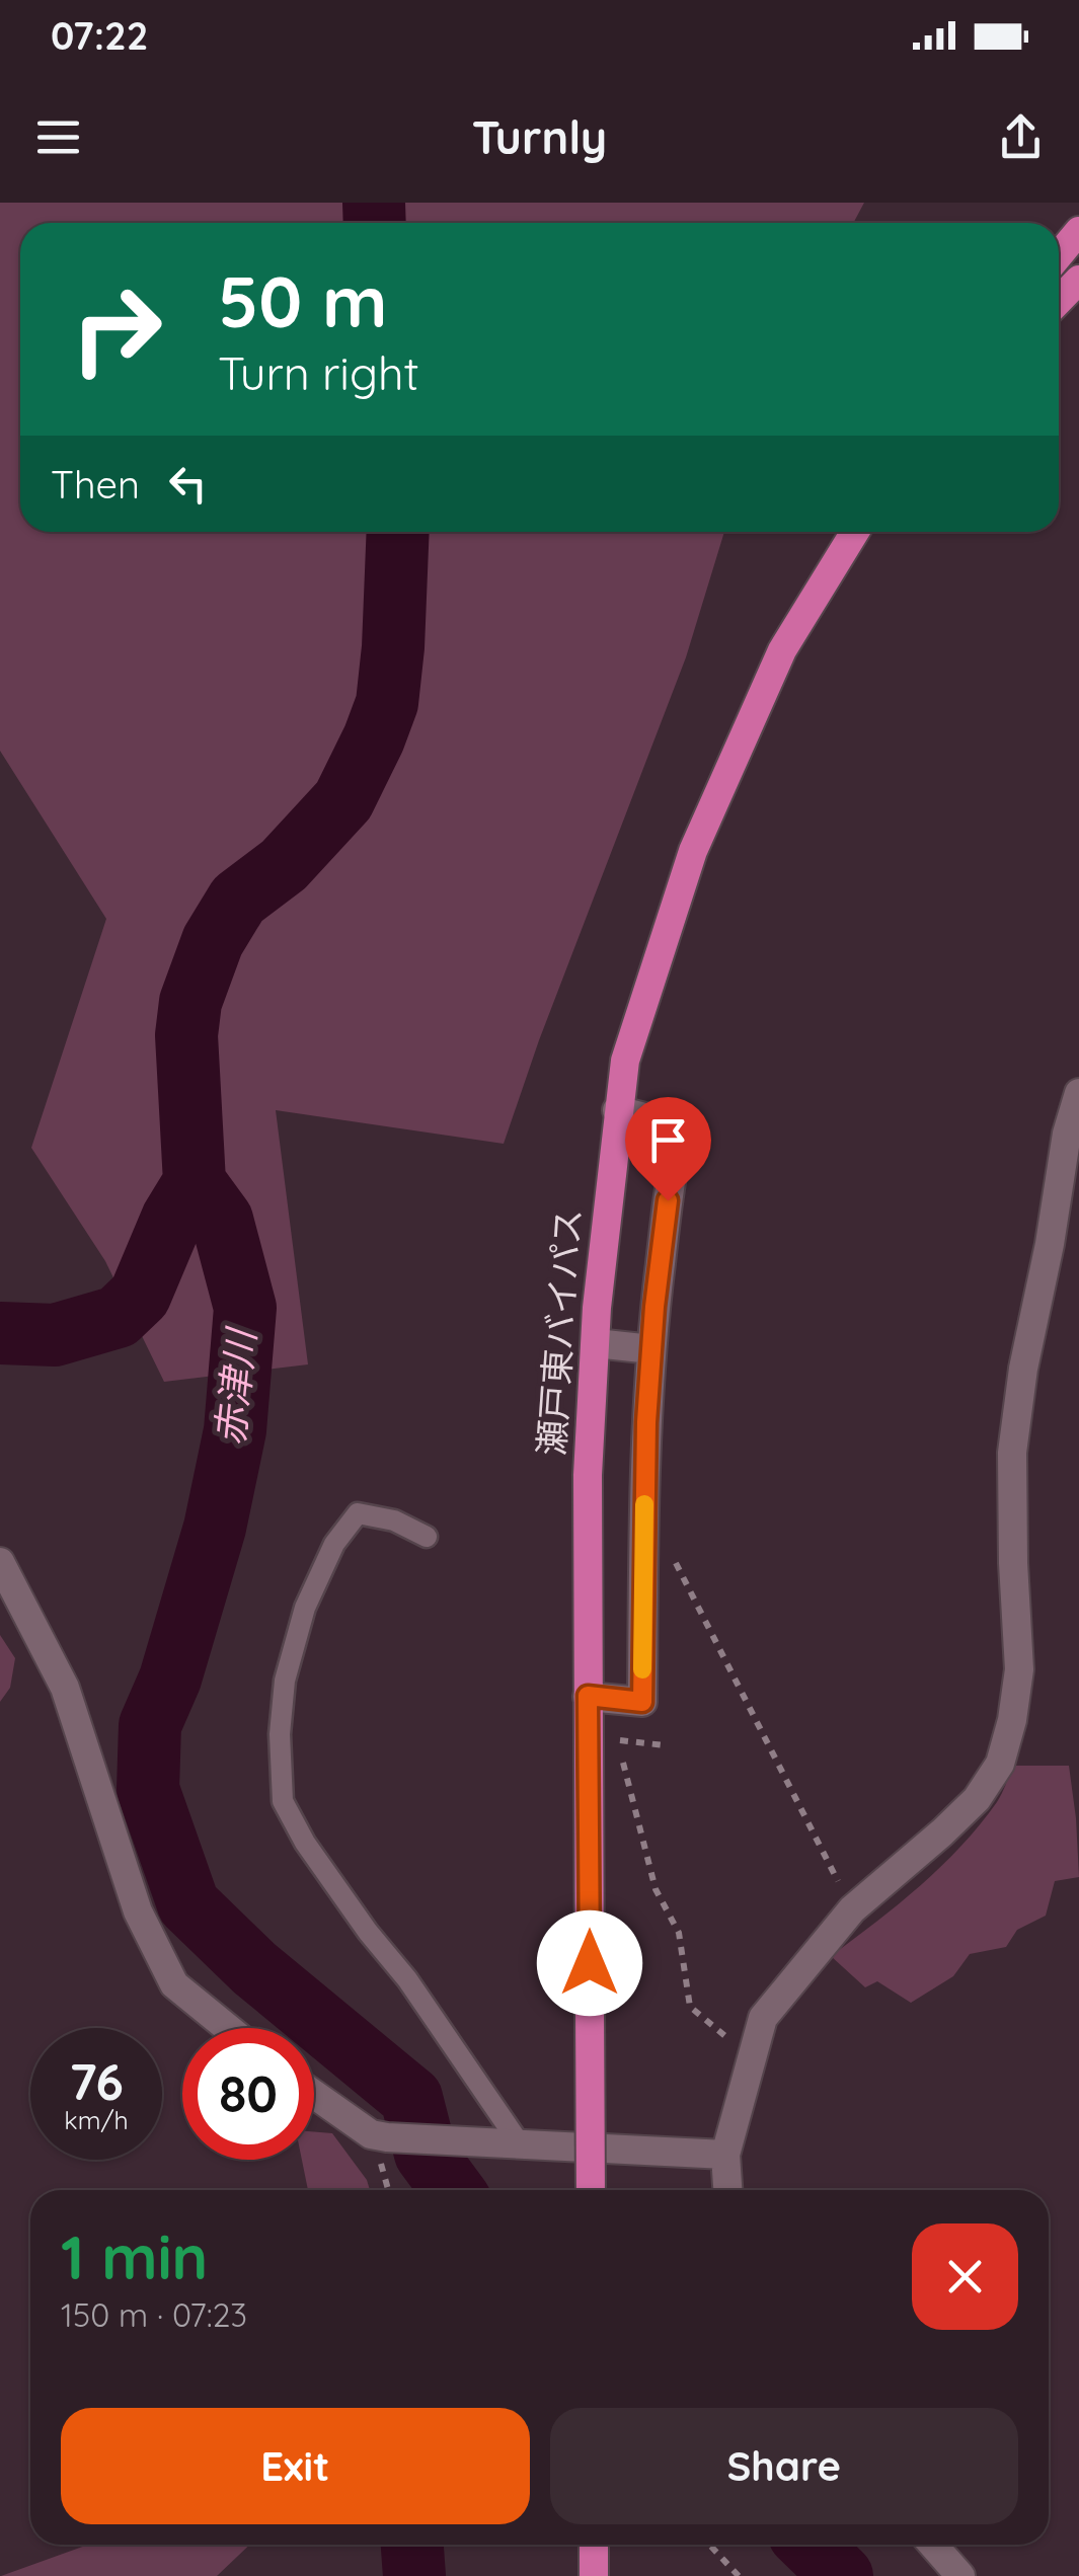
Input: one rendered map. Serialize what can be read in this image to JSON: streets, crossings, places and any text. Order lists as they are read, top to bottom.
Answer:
{
  "streets": {
    "highway": ["瀬戸東バイパス"]
  },
  "water": ["赤津川"],
  "page": {
    "status": "07:22",
    "header": "Turnly",
    "turn": ["50 m", "Turn right"],
    "then": "Then",
    "speed": "76 km/h",
    "limit": "80",
    "heading": ["1 min", "150 m · 07:23"],
    "buttons": ["Exit", "Share"]
  }
}
